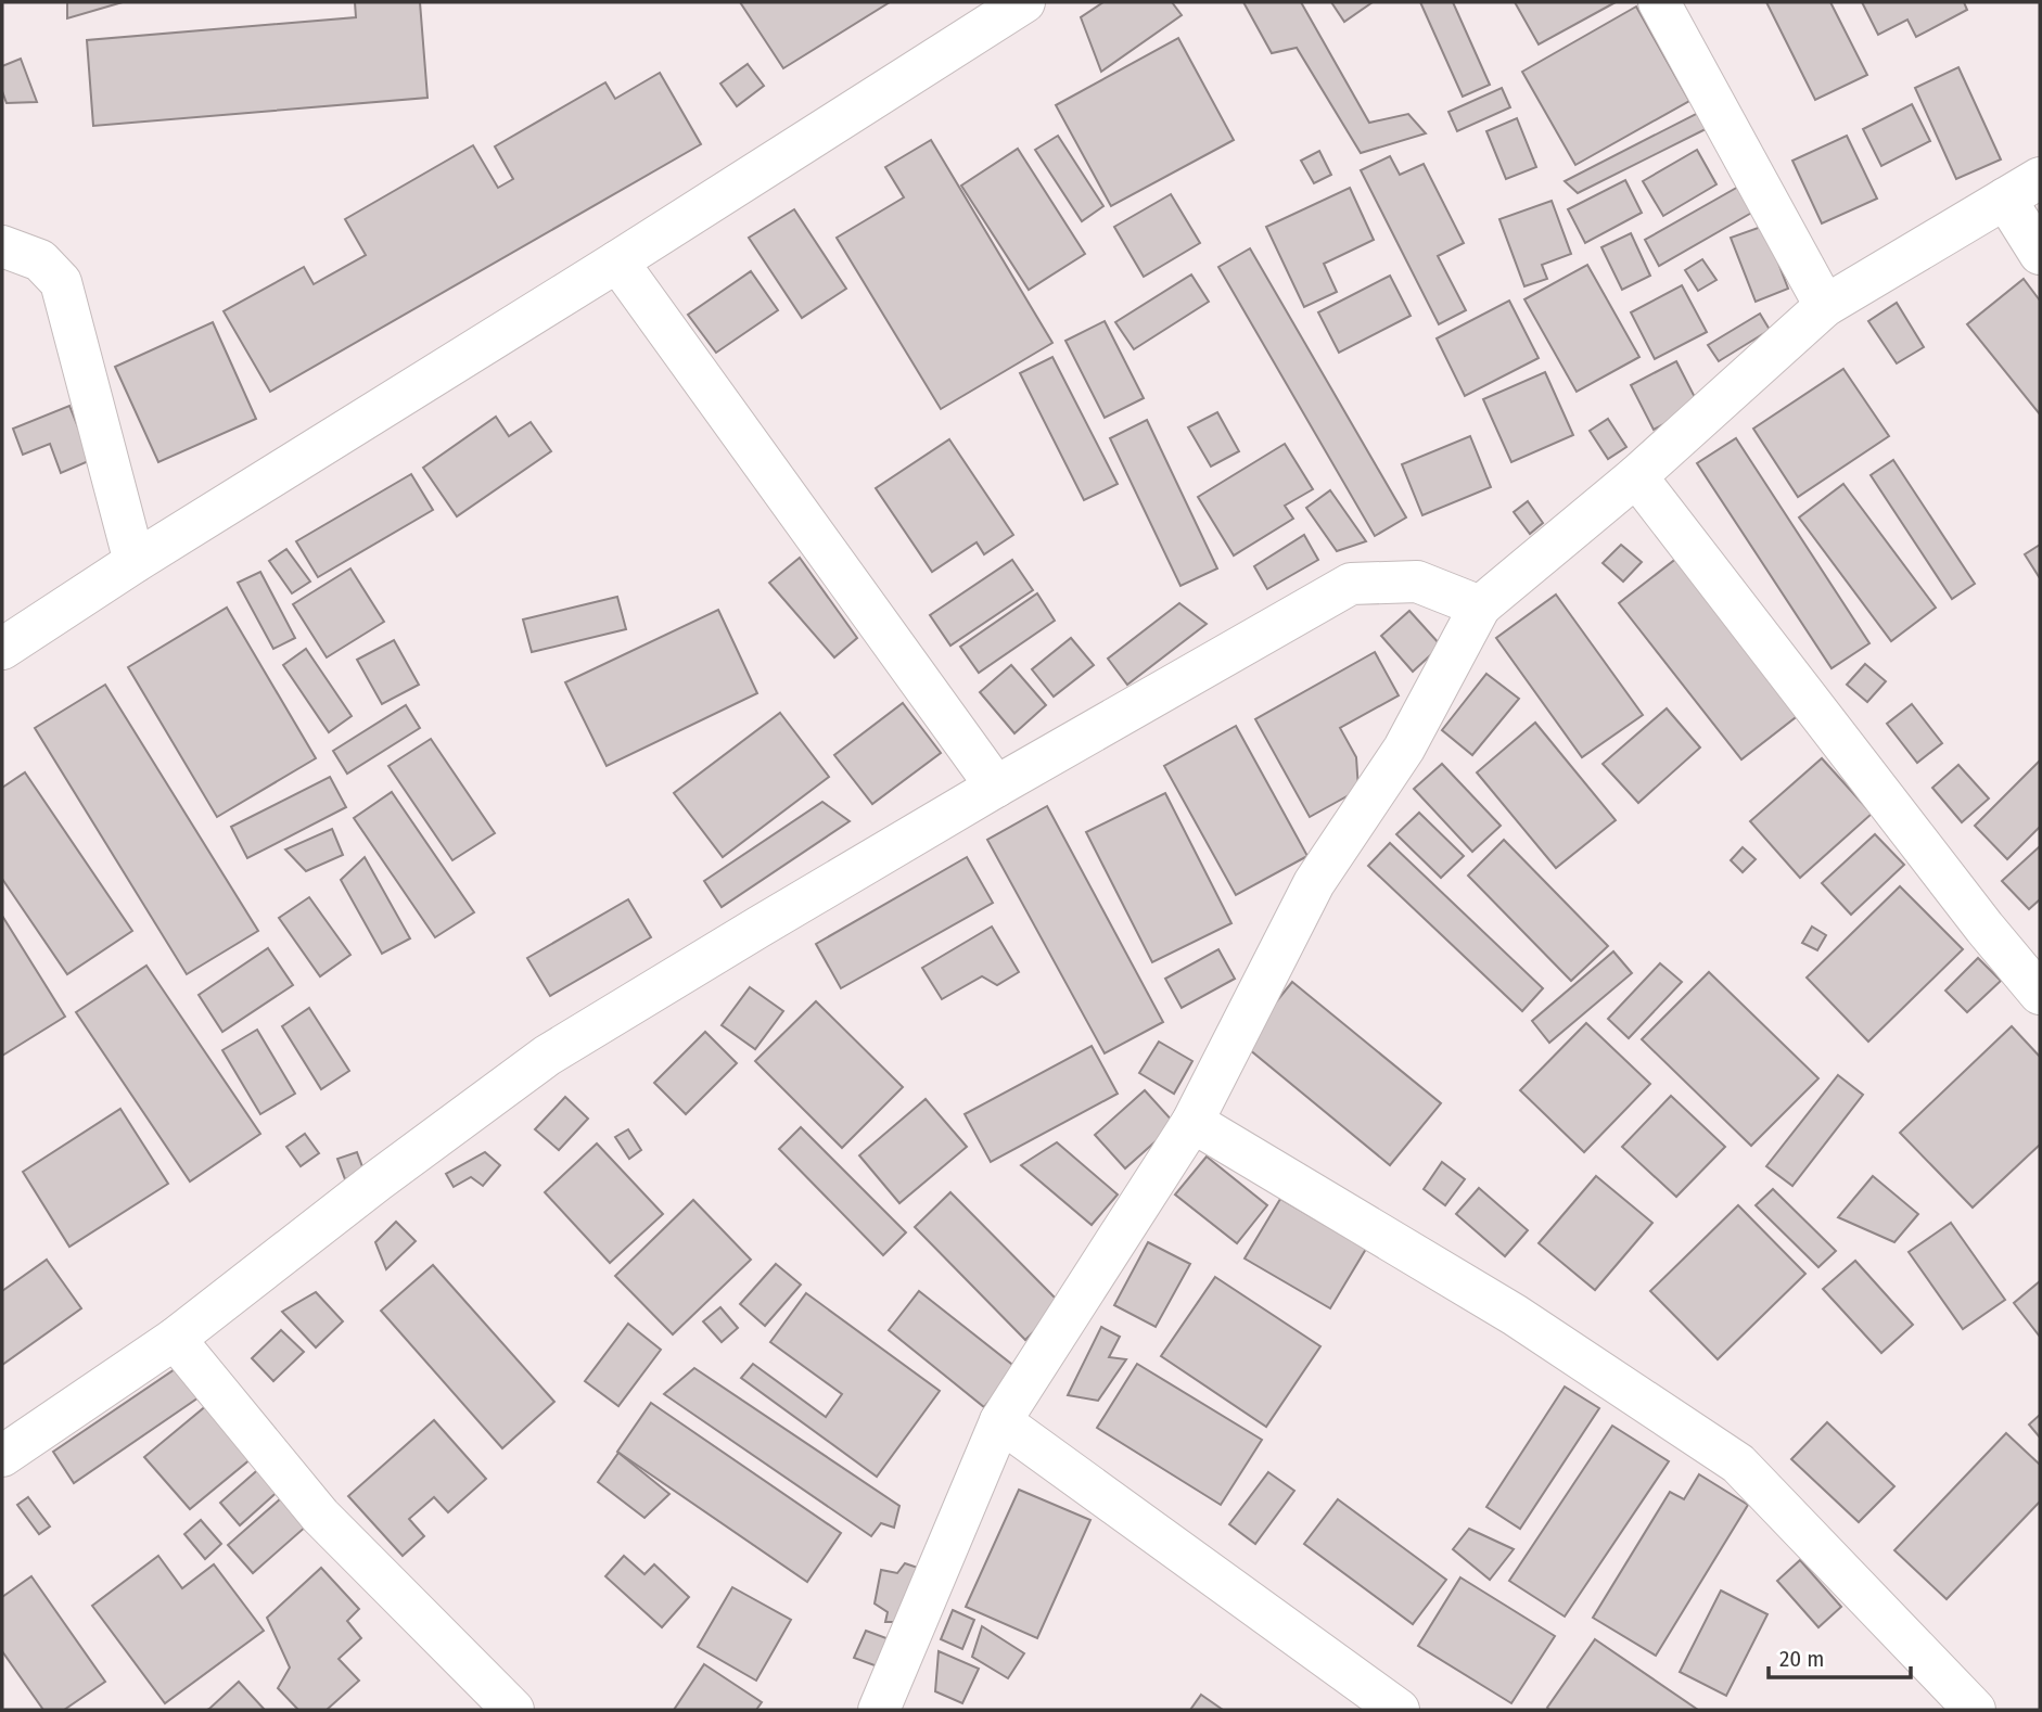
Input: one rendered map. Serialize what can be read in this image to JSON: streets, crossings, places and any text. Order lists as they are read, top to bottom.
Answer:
{
  "scale_bar": "20 m"
}
